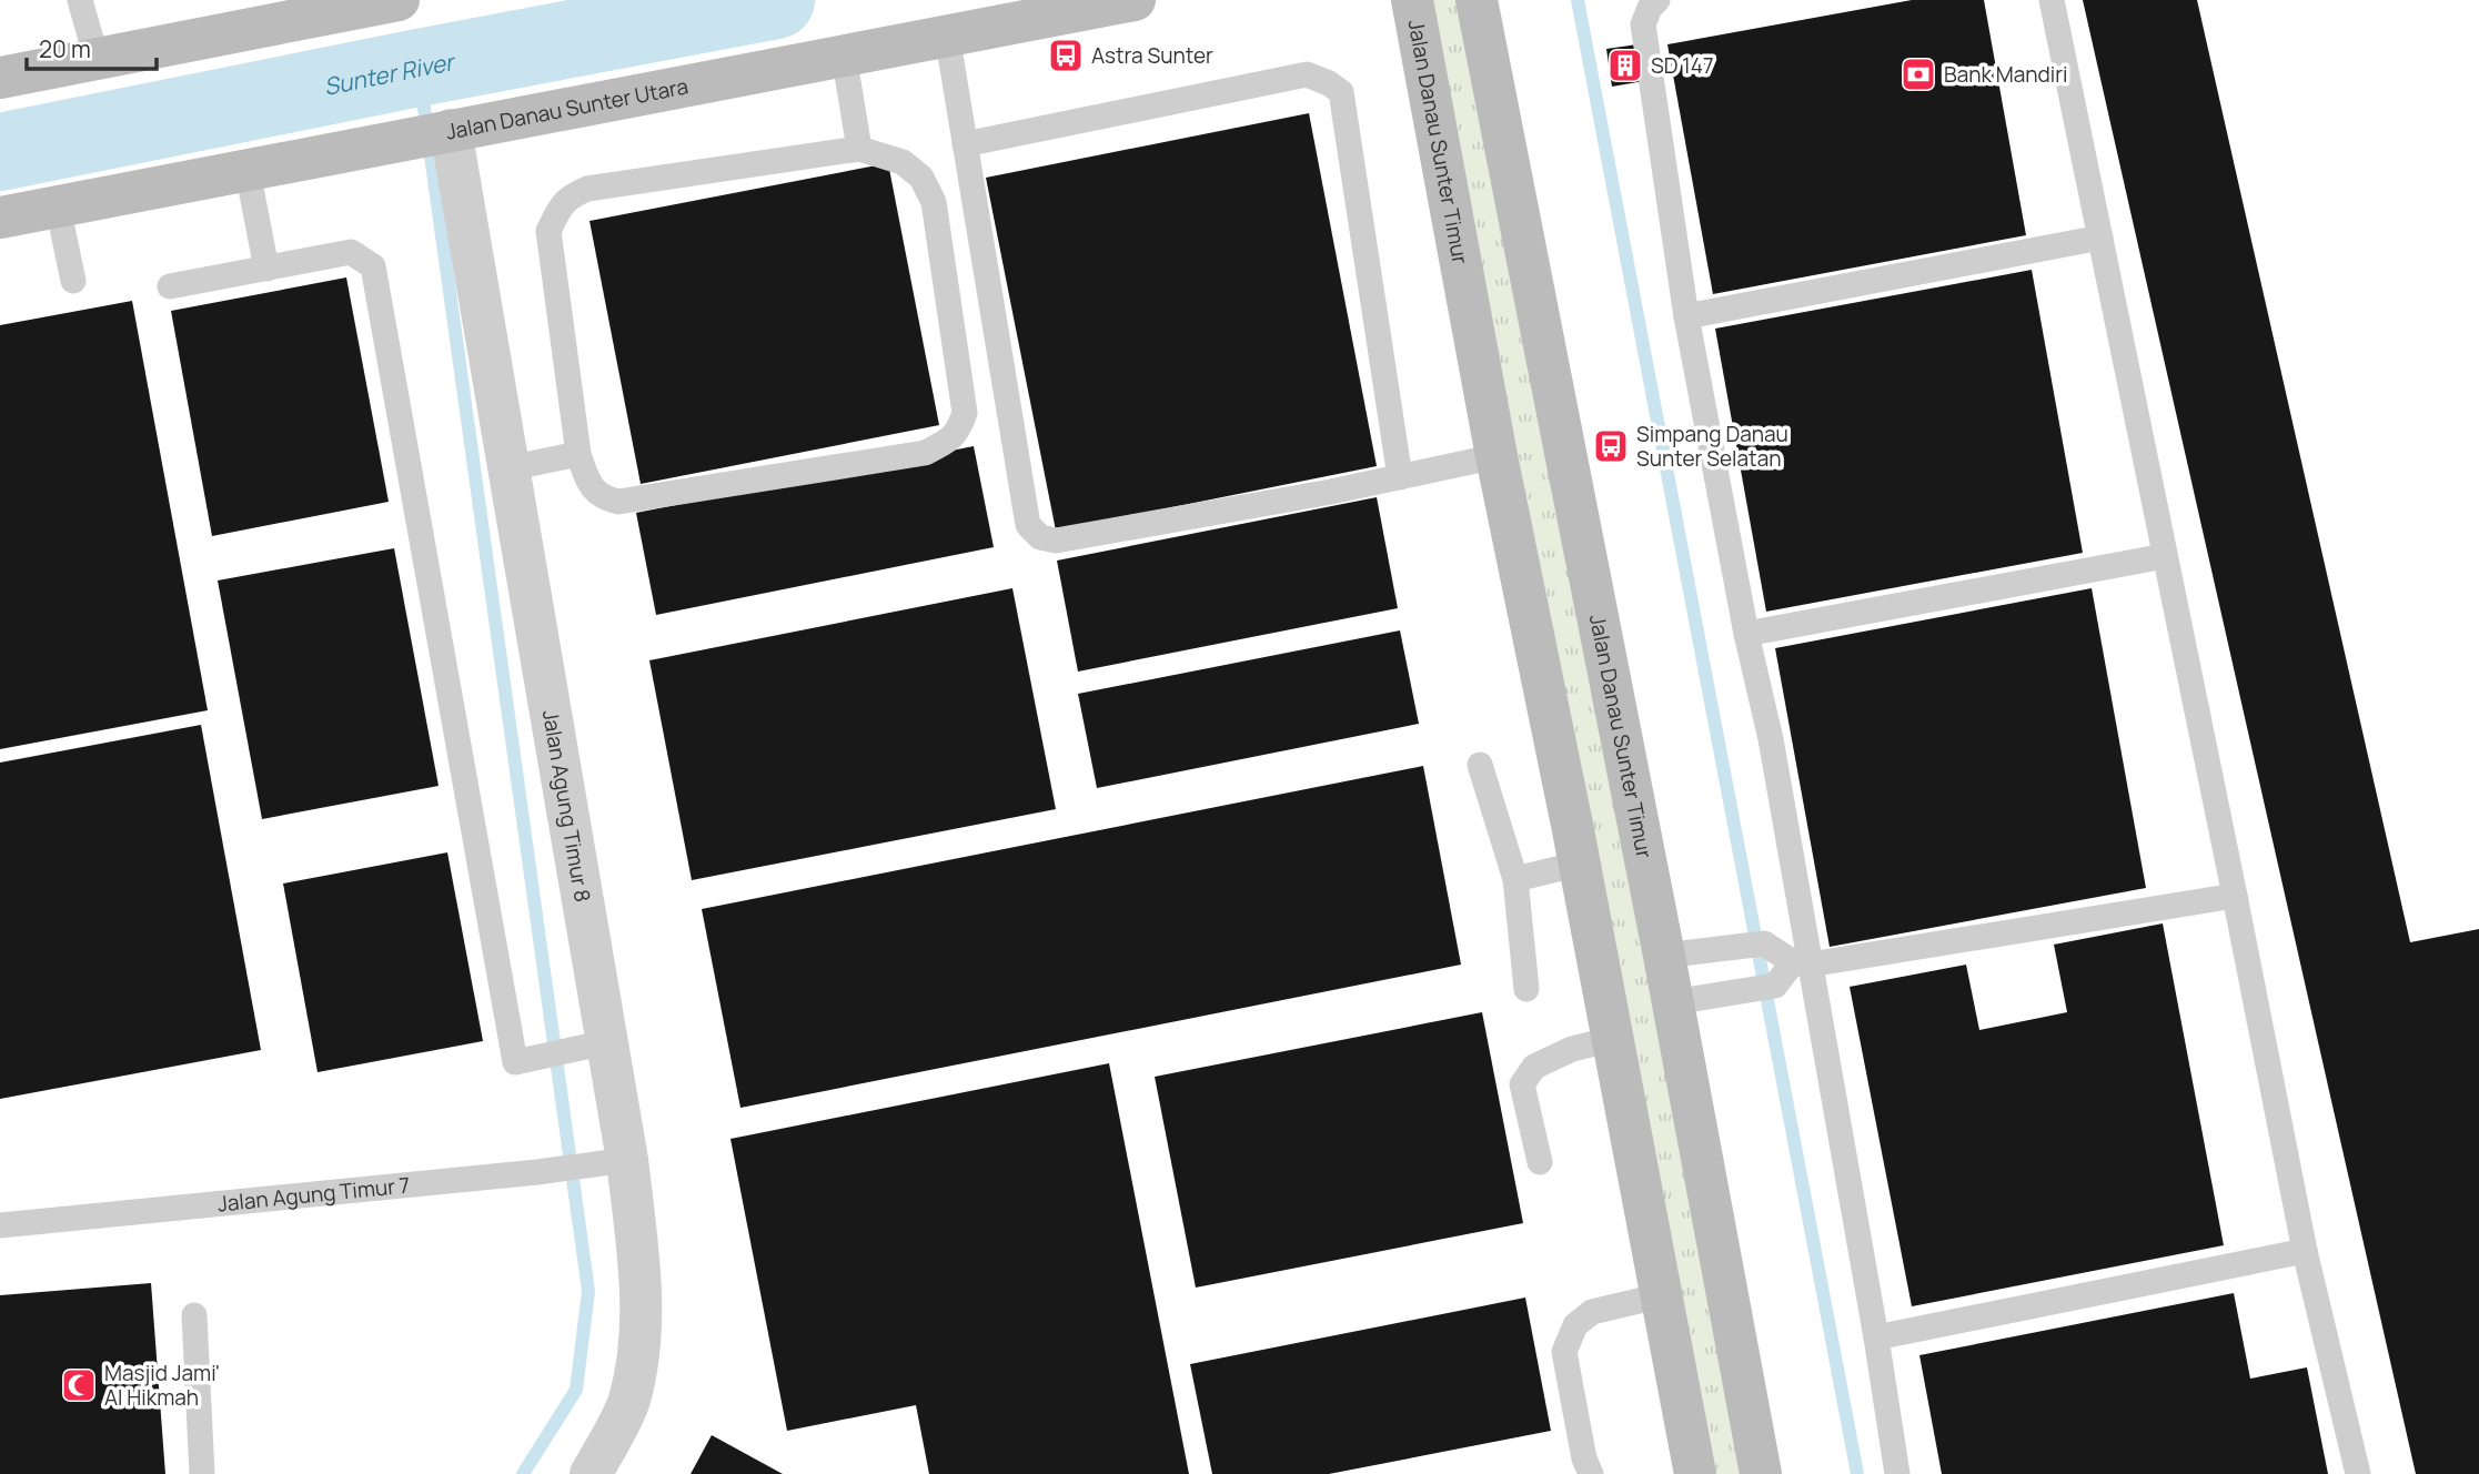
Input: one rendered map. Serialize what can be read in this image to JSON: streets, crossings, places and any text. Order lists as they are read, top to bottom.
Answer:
{
  "streets": {
    "main road": ["Jalan Danau Sunter Utara", "Jalan Danau Sunter Timur"],
    "street": ["Jalan Agung Timur 8"],
    "lane": ["Jalan Agung Timur 7"]
  },
  "crossings": [
    ["Jalan Danau Sunter Utara", "Jalan Agung Timur 8"],
    ["Jalan Agung Timur 8", "Jalan Agung Timur 7"]
  ],
  "water": ["Sunter River"],
  "places": {
    "bus stop": ["Astra Sunter", "Simpang Danau Sunter Selatan"],
    "building": ["SD 147"],
    "bank": ["Bank Mandiri"],
    "mosque": ["Masjid Jami' Al Hikmah"]
  },
  "scale_bar": "20 m"
}
